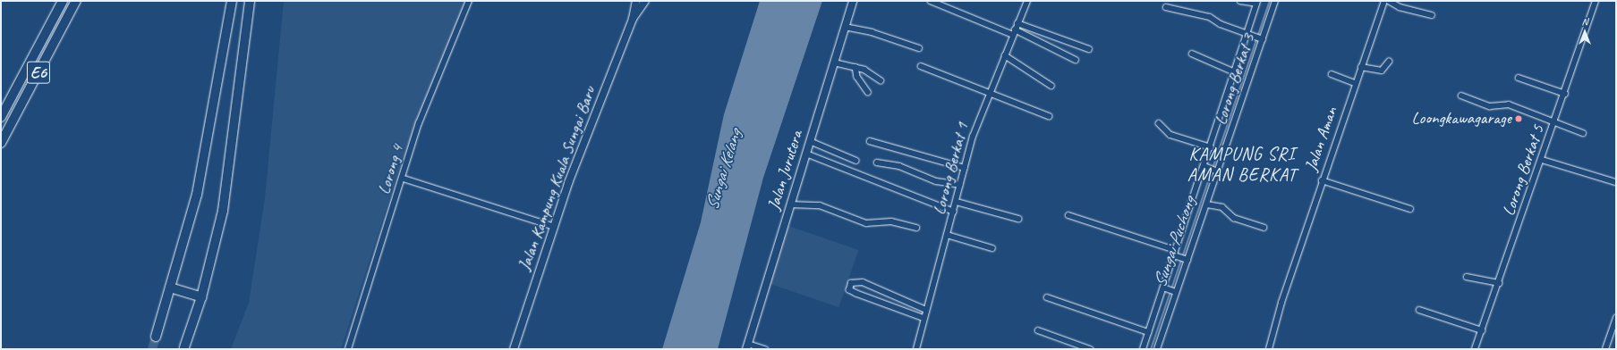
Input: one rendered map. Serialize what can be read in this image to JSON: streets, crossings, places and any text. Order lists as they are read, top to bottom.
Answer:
{
  "streets": {
    "highway": ["E6"],
    "street": [
      "Lorong Berkat 3",
      "Jalan Aman",
      "Lorong Berkat 1",
      "Lorong 4",
      "Jalan Jurutera",
      "Lorong Berkat 5",
      "Jalan Kampung Kuala Sungai Baru"
    ]
  },
  "districts": ["KAMPUNG SRI AMAN BERKAT"],
  "water": ["Sungai Kelang", "Sungai Puchong"],
  "places": ["Loongkawagarage"],
  "north": "top"
}
